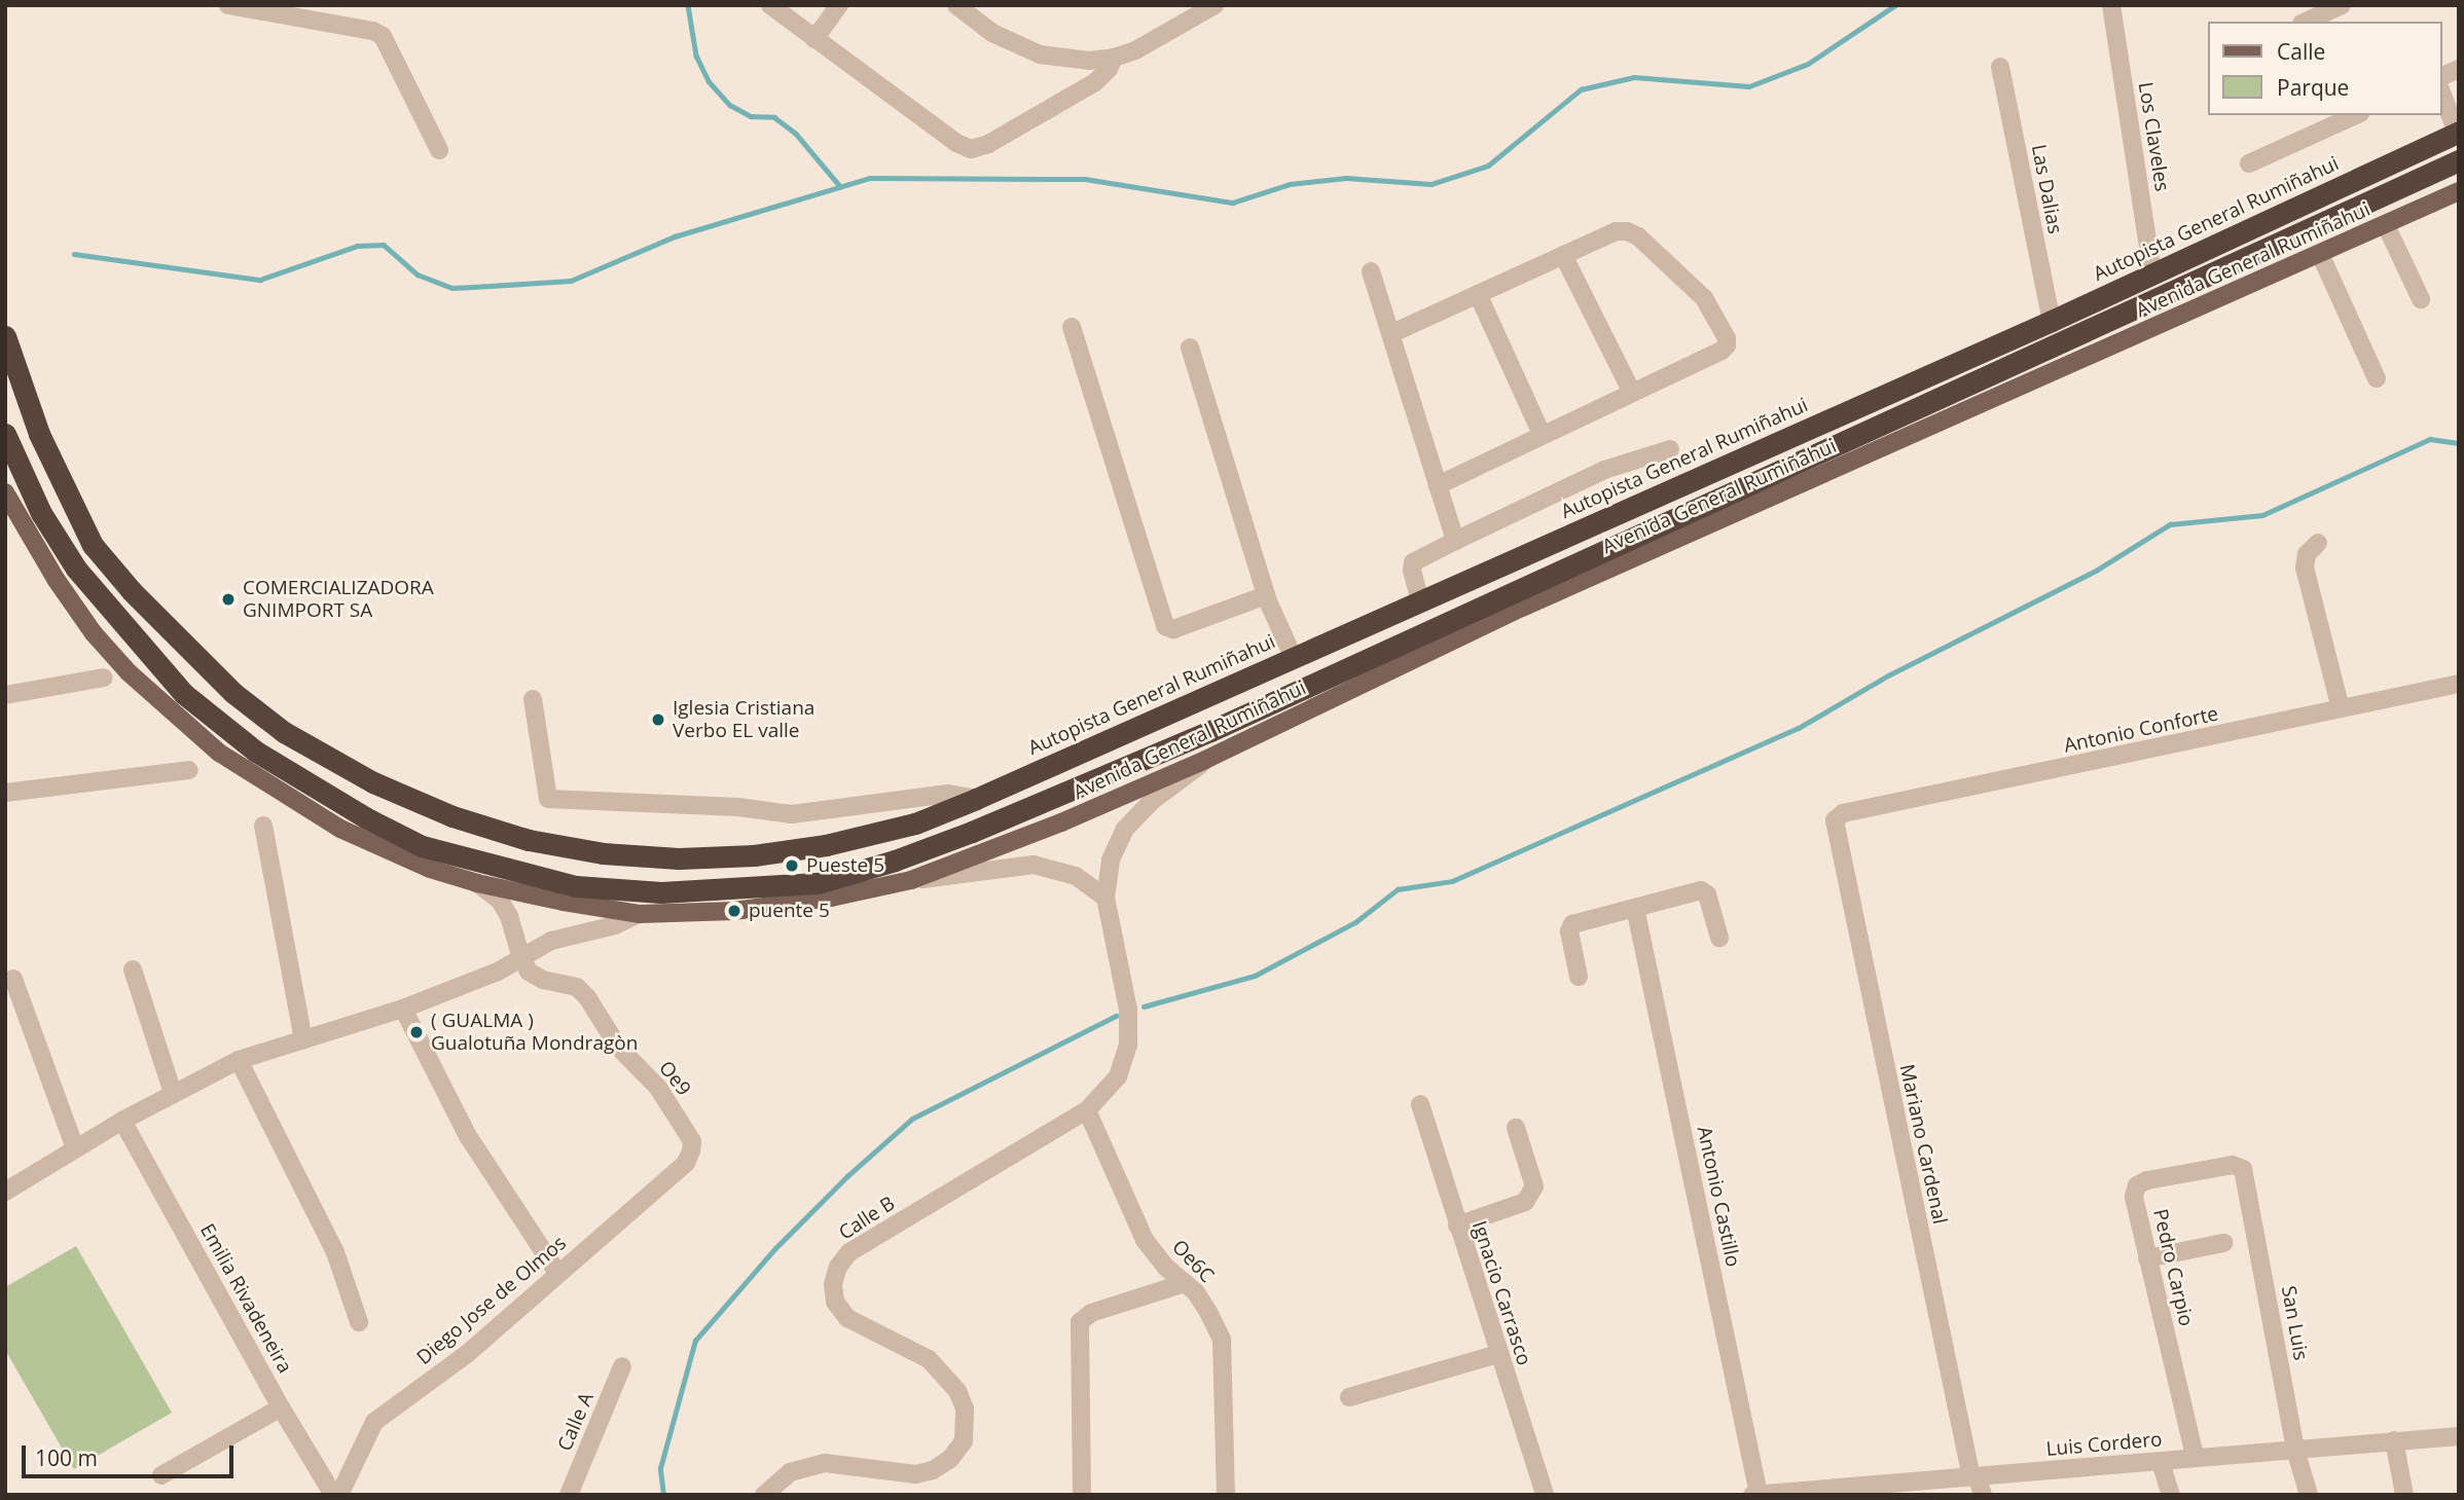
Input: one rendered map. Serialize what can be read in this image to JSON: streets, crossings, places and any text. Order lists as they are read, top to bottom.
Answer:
{
  "streets": {
    "highway": ["Autopista General Rumiñahui"],
    "main road": ["Avenida General Rumiñahui"],
    "street": [
      "Los Claveles",
      "Las Dalias",
      "Antonio Conforte",
      "Oe9",
      "Mariano Cardenal",
      "Antonio Castillo",
      "Calle B",
      "Oe6C",
      "Pedro Carpio",
      "Ignacio Carrasco",
      "Emilia Rivadeneira",
      "Diego Jose de Olmos",
      "San Luis",
      "Calle A",
      "Luis Cordero"
    ]
  },
  "crossings": [
    ["Los Claveles", "Autopista General Rumiñahui"],
    ["Las Dalias", "Autopista General Rumiñahui"],
    ["Avenida General Rumiñahui", "Calle B"],
    ["Antonio Conforte", "Mariano Cardenal"],
    ["Oe9", "Diego Jose de Olmos"],
    ["Mariano Cardenal", "Luis Cordero"],
    ["Antonio Castillo", "Luis Cordero"],
    ["Calle B", "Oe6C"],
    ["Pedro Carpio", "San Luis"],
    ["Pedro Carpio", "Luis Cordero"],
    ["San Luis", "Luis Cordero"]
  ],
  "places": [
    "COMERCIALIZADORA GNIMPORT SA",
    "Iglesia Cristiana Verbo EL valle",
    "Pueste 5",
    "puente 5",
    "( GUALMA ) Gualotuña Mondragòn"
  ],
  "legend": ["Calle", "Parque"],
  "scale_bar": "100 m"
}
